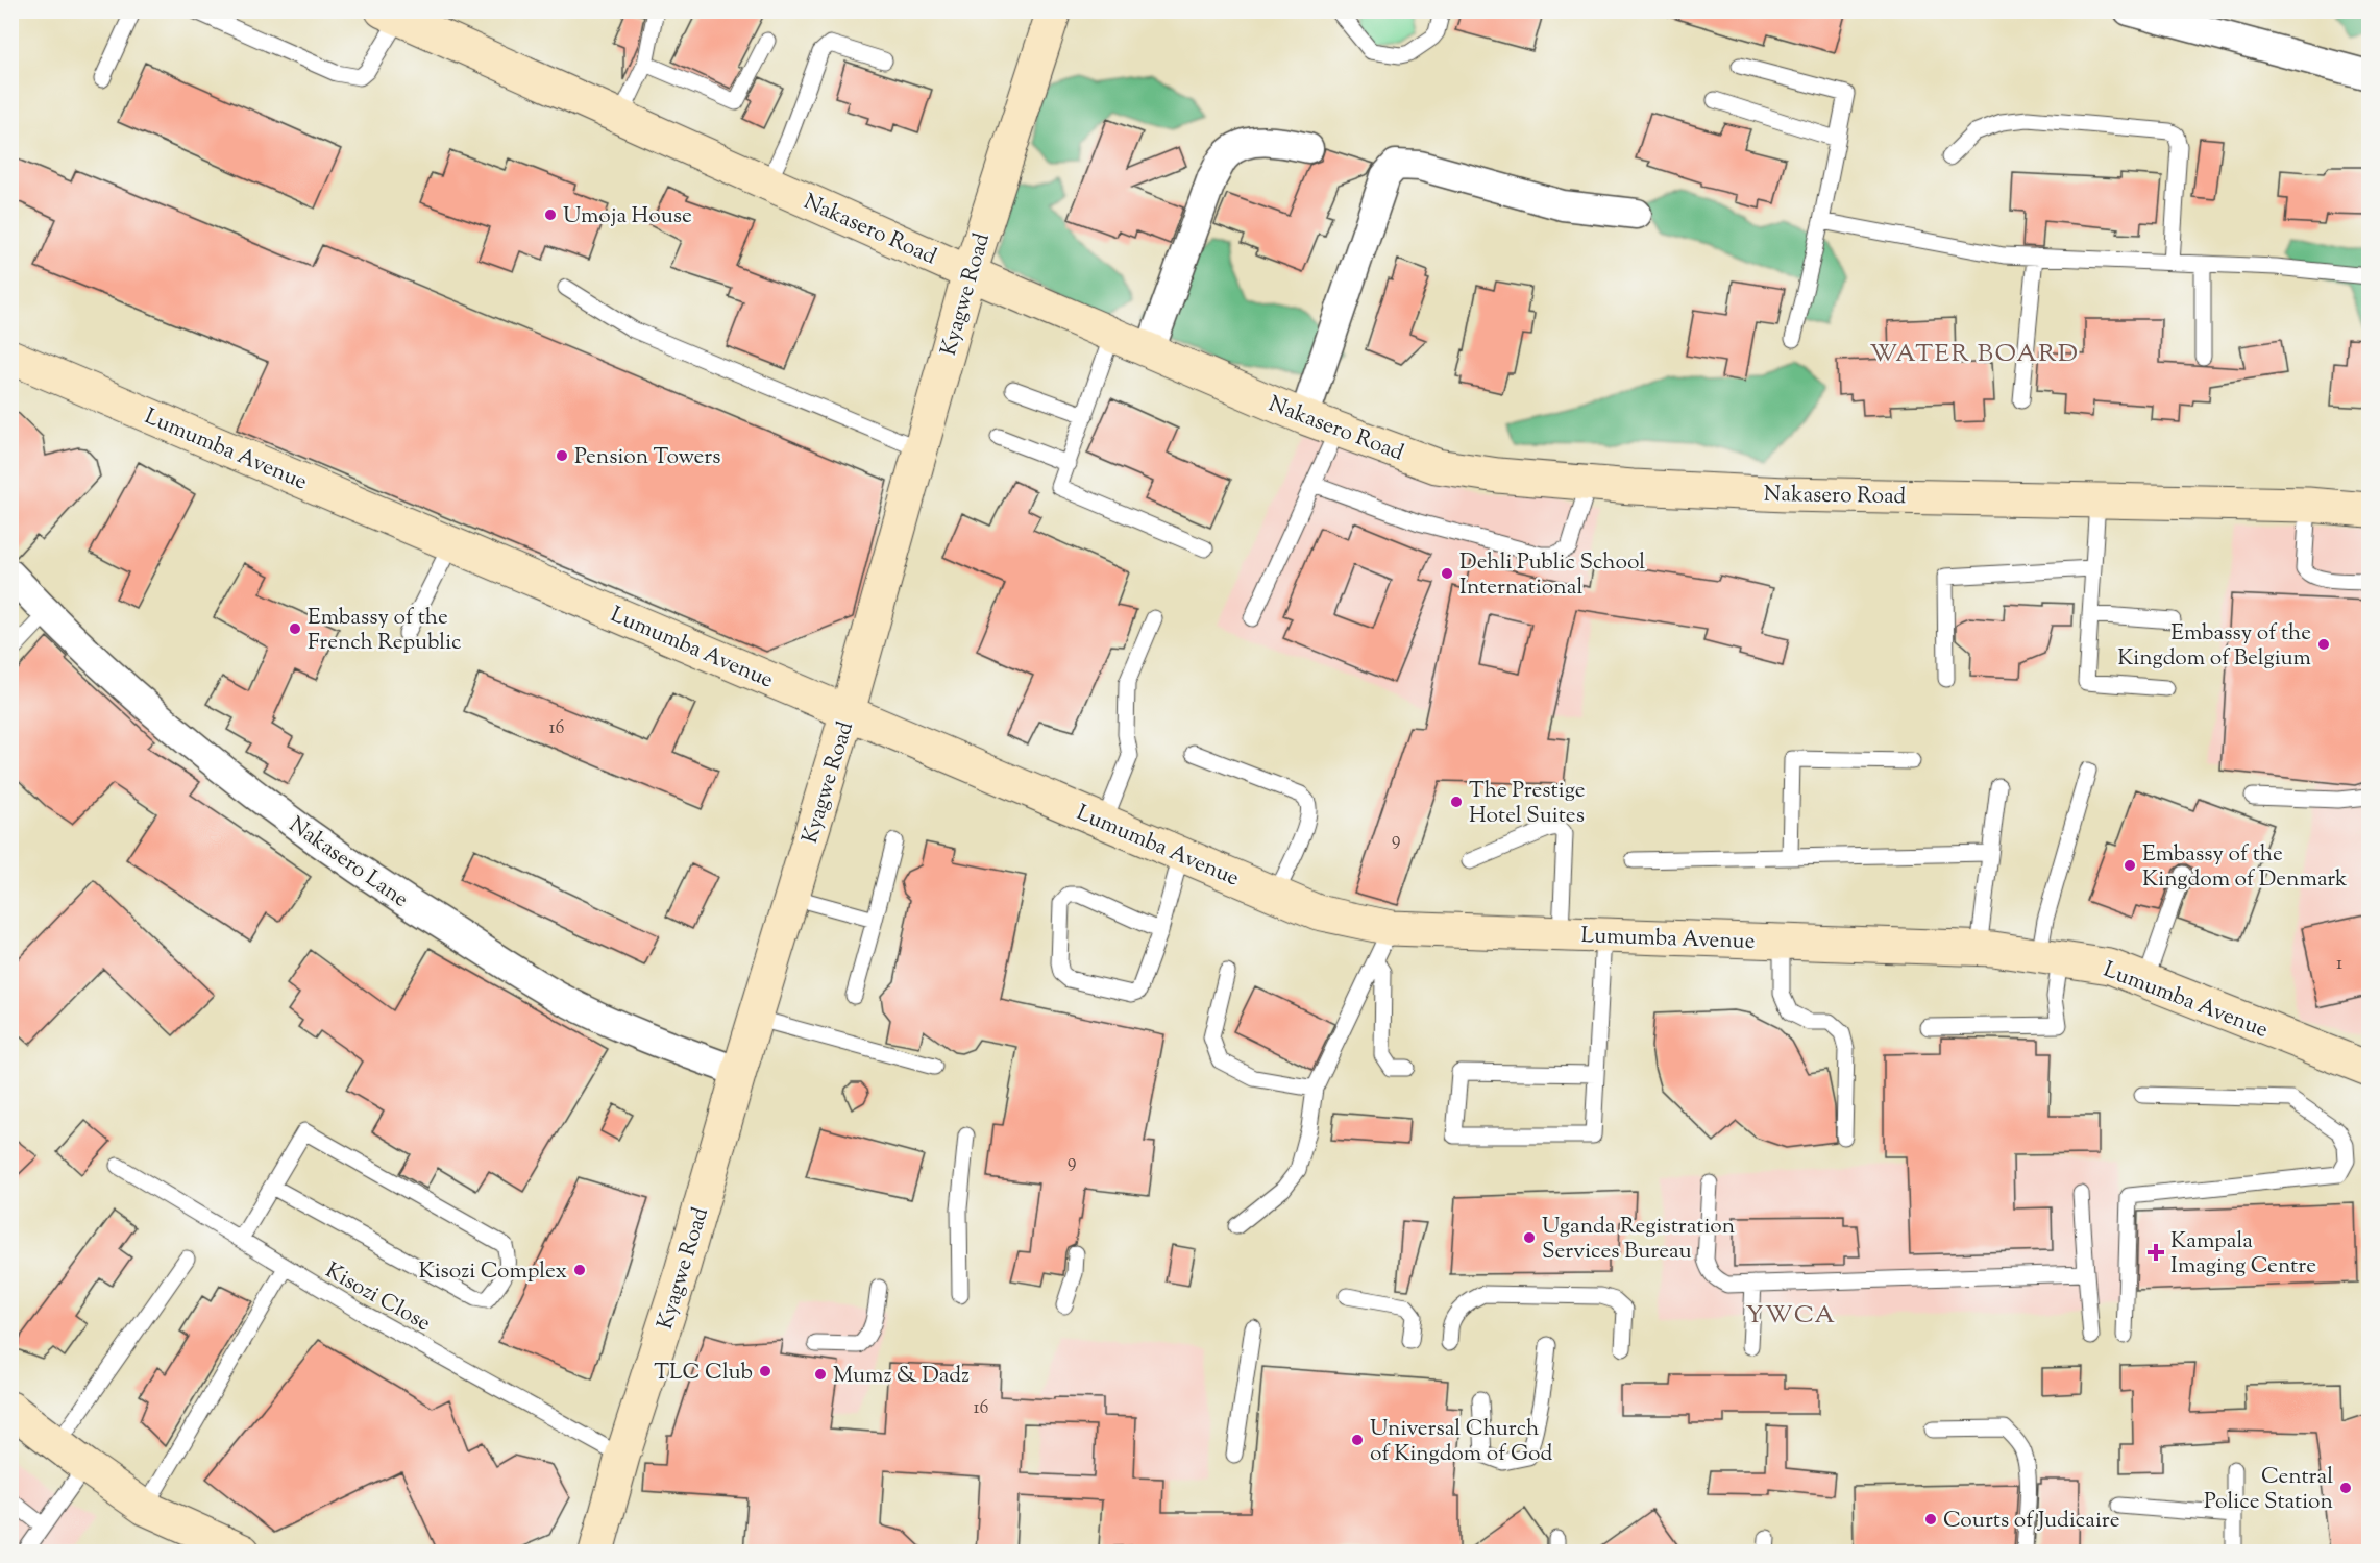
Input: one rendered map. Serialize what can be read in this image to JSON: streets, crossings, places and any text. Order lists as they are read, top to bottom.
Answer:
{
  "streets": {
    "main road": ["Nakasero Road", "Kyagwe Road", "Lumumba Avenue"],
    "street": ["Nakasero Lane"],
    "lane": ["Kisozi Close"]
  },
  "crossings": [
    ["Nakasero Road", "Kyagwe Road"],
    ["Kyagwe Road", "Lumumba Avenue"],
    ["Kyagwe Road", "Nakasero Lane"],
    ["Kyagwe Road", "Kisozi Close"]
  ],
  "districts": ["WATER BOARD", "YWCA"],
  "places": {
    "other": [
      "Umoja House",
      "Pension Towers",
      "Dehli Public School International",
      "Embassy of the French Republic",
      "Embassy of the Kingdom of Belgium",
      "The Prestige Hotel Suites",
      "Embassy of the Kingdom of Denmark",
      "Uganda Registration Services Bureau",
      "Kisozi Complex",
      "TLC Club",
      "Mumz & Dadz",
      "Universal Church of Kingdom of God",
      "Central Police Station",
      "Courts of Judicaire"
    ],
    "health": ["Kampala Imaging Centre"]
  },
  "house_numbers": [
    "16",
    "9",
    "1",
    "9",
    "16"
  ]
}
